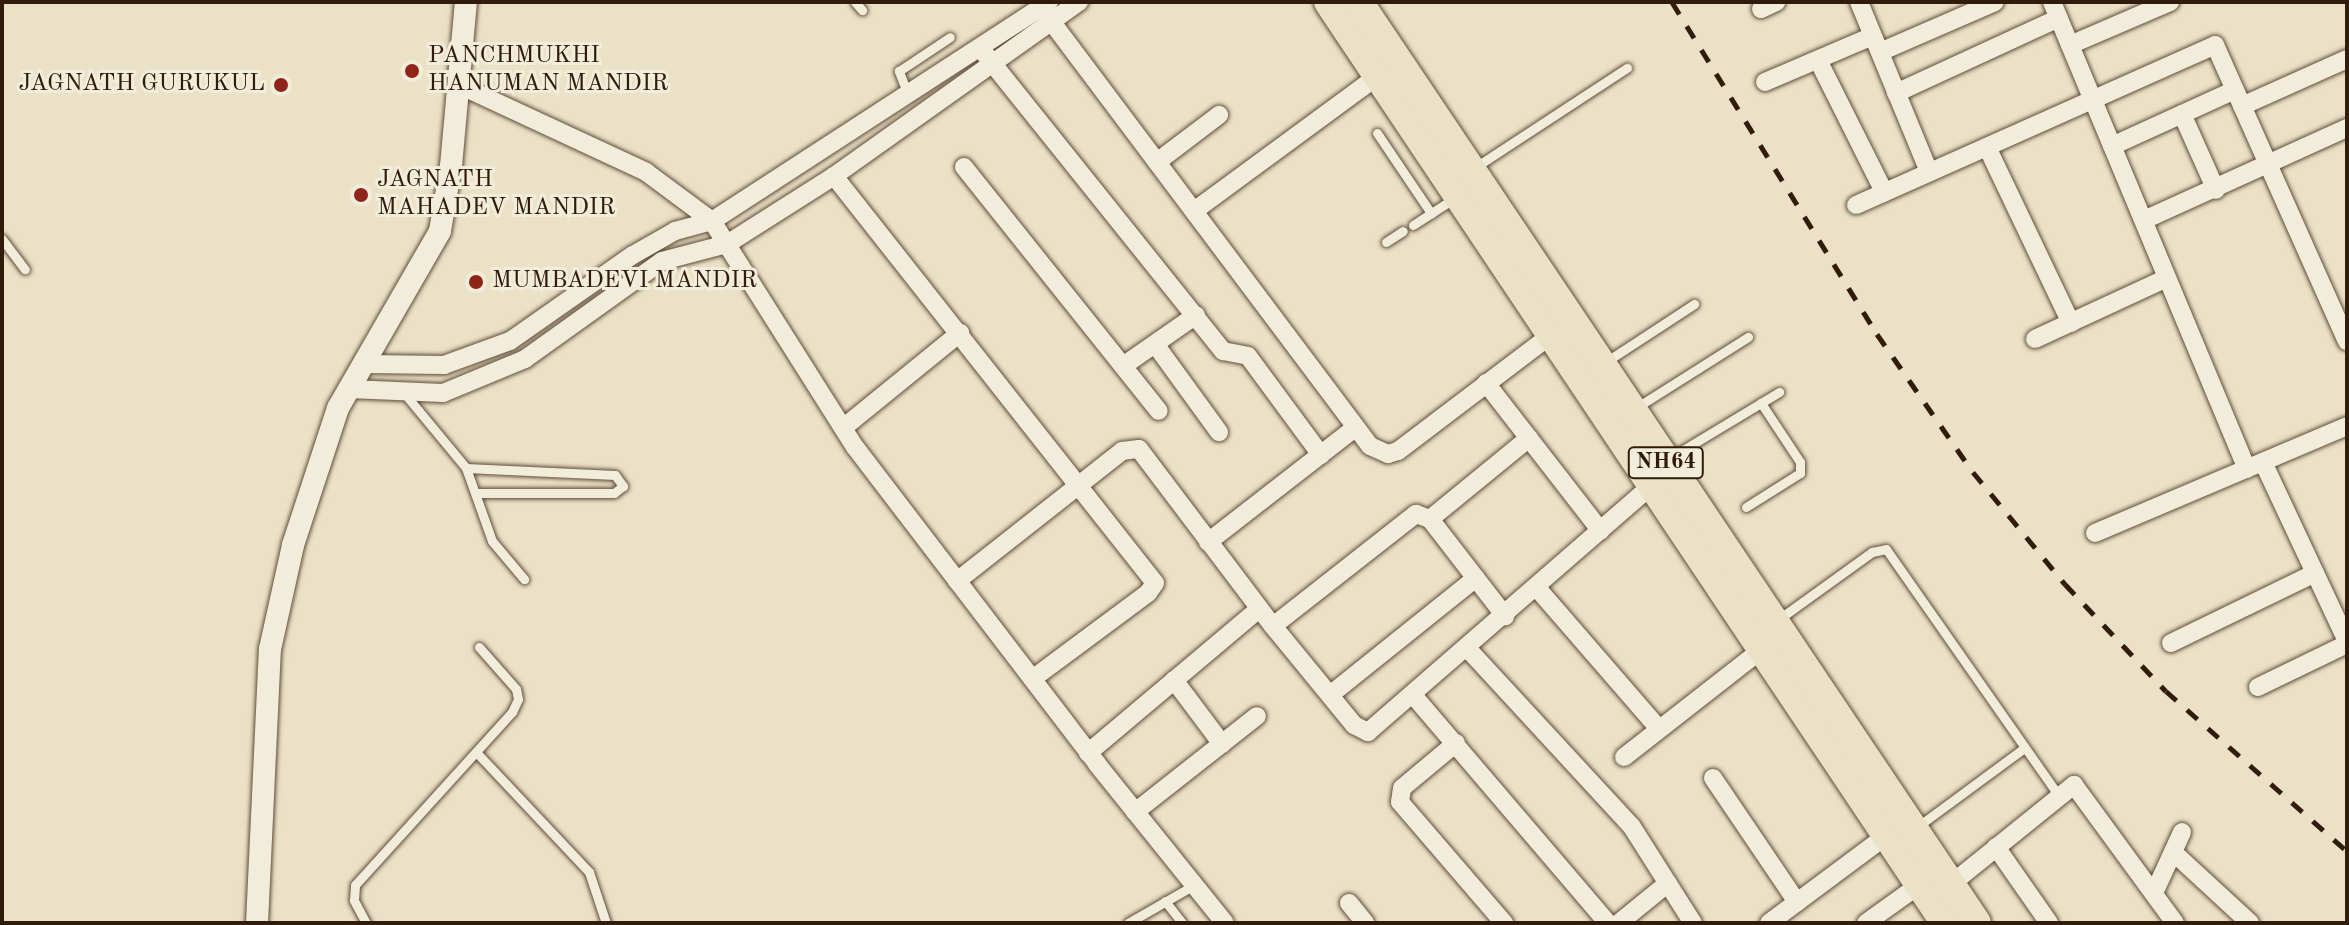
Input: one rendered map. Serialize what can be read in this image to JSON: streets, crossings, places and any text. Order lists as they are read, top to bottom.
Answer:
{
  "streets": {
    "highway": ["NH64"]
  },
  "places": [
    "PANCHMUKHI HANUMAN MANDIR",
    "JAGNATH GURUKUL",
    "JAGNATH MAHADEV MANDIR",
    "MUMBADEVI MANDIR"
  ]
}
